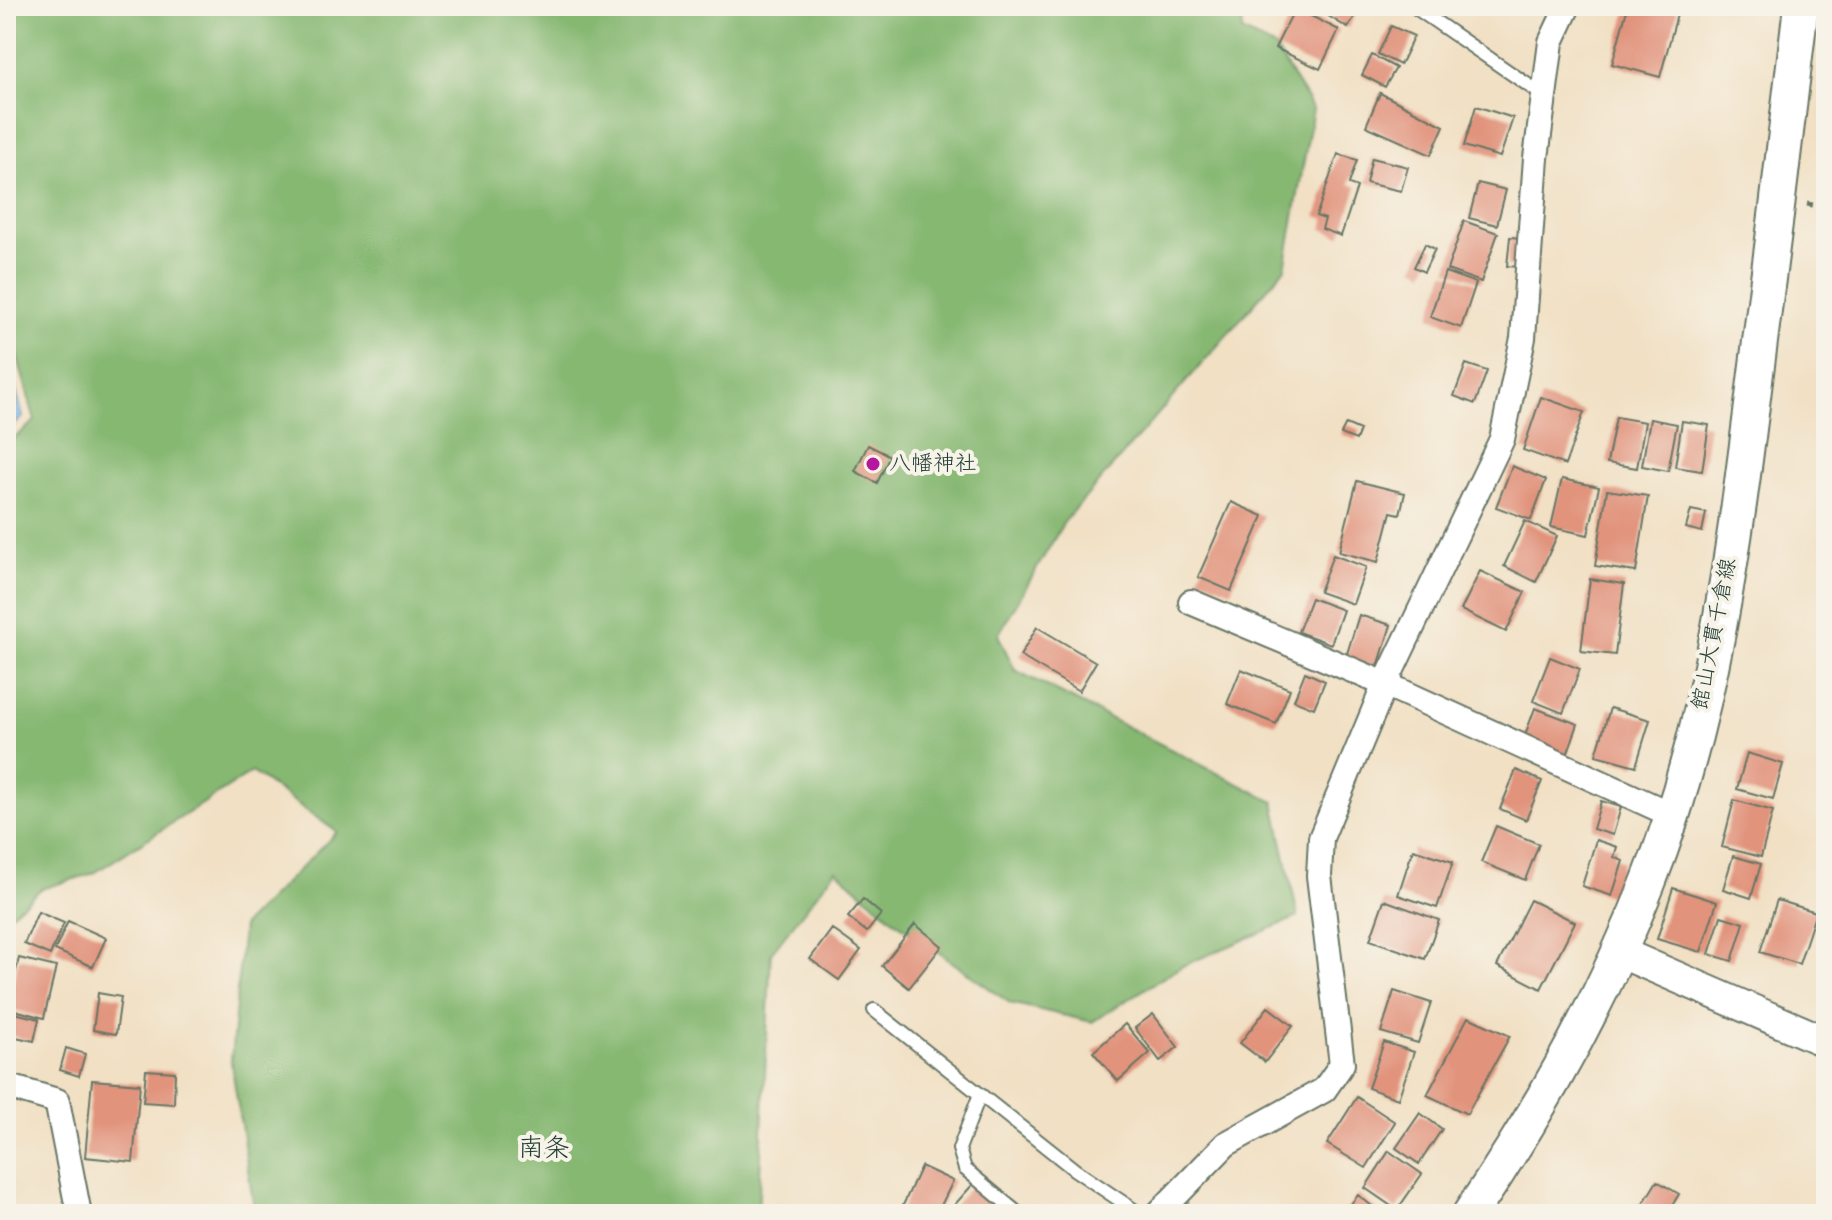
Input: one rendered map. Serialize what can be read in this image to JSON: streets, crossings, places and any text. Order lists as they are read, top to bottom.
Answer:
{
  "streets": {
    "main road": ["館山大貫千倉線"]
  },
  "districts": ["南条"],
  "places": ["八幡神社"]
}
